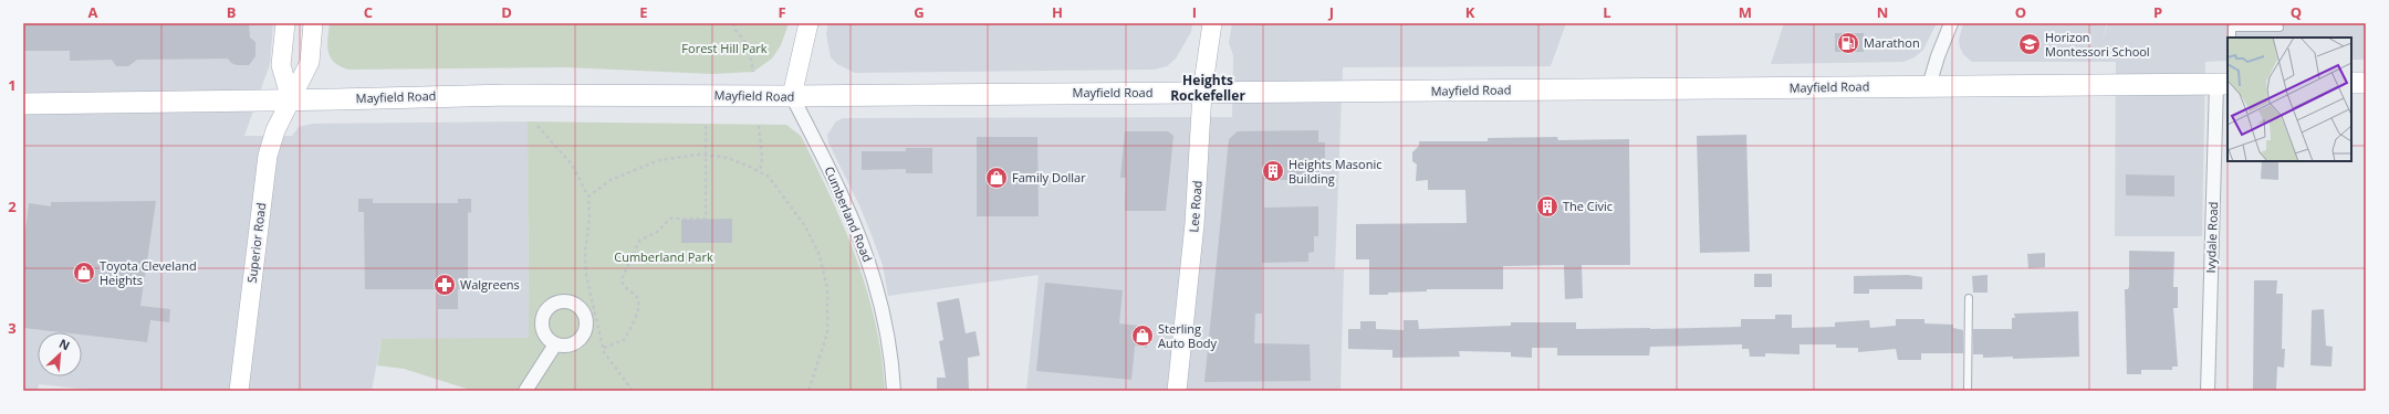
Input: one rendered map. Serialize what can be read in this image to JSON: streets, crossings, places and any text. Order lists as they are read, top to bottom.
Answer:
{
  "streets": {
    "main road": ["Mayfield Road", "Lee Road", "Superior Road"],
    "street": ["Cumberland Road", "Ivydale Road"]
  },
  "crossings": [
    ["Mayfield Road", "Lee Road"],
    ["Mayfield Road", "Cumberland Road"],
    ["Mayfield Road", "Ivydale Road"],
    ["Mayfield Road", "Superior Road"]
  ],
  "districts": ["Heights Rockefeller"],
  "parks": ["Forest Hill Park", "Cumberland Park"],
  "places": {
    "fuel station": ["Marathon"],
    "school or university": ["Horizon Montessori School"],
    "building": ["Heights Masonic Building", "The Civic"],
    "shop": ["Family Dollar", "Toyota Cleveland Heights", "Sterling Auto Body"],
    "pharmacy": ["Walgreens"]
  },
  "north": "top right",
  "grid": {
    "columns": [
      "A",
      "B",
      "C",
      "D",
      "E",
      "F",
      "G",
      "H",
      "I",
      "J",
      "K",
      "L",
      "M",
      "N",
      "O",
      "P",
      "Q"
    ],
    "rows": ["1", "2", "3"]
  }
}
